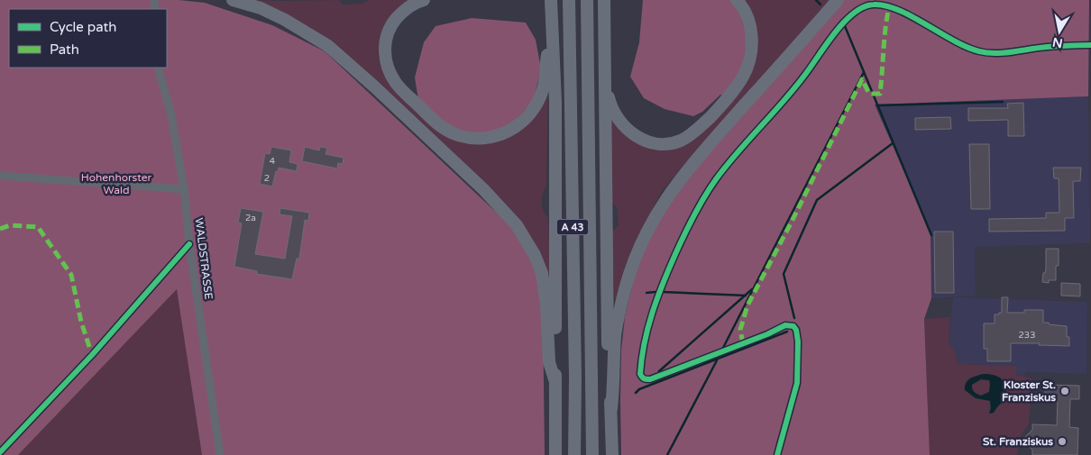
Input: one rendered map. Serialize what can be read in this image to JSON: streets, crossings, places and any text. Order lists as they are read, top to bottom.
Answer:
{
  "streets": {
    "highway": ["A 43"],
    "street": ["WALDSTRASSE"]
  },
  "parks": ["Hohenhorster Wald"],
  "places": ["Kloster St. Franziskus", "St. Franziskus"],
  "house_numbers": [
    "4",
    "2",
    "2a",
    "233"
  ],
  "legend": ["Cycle path", "Path"],
  "north": "bottom"
}
